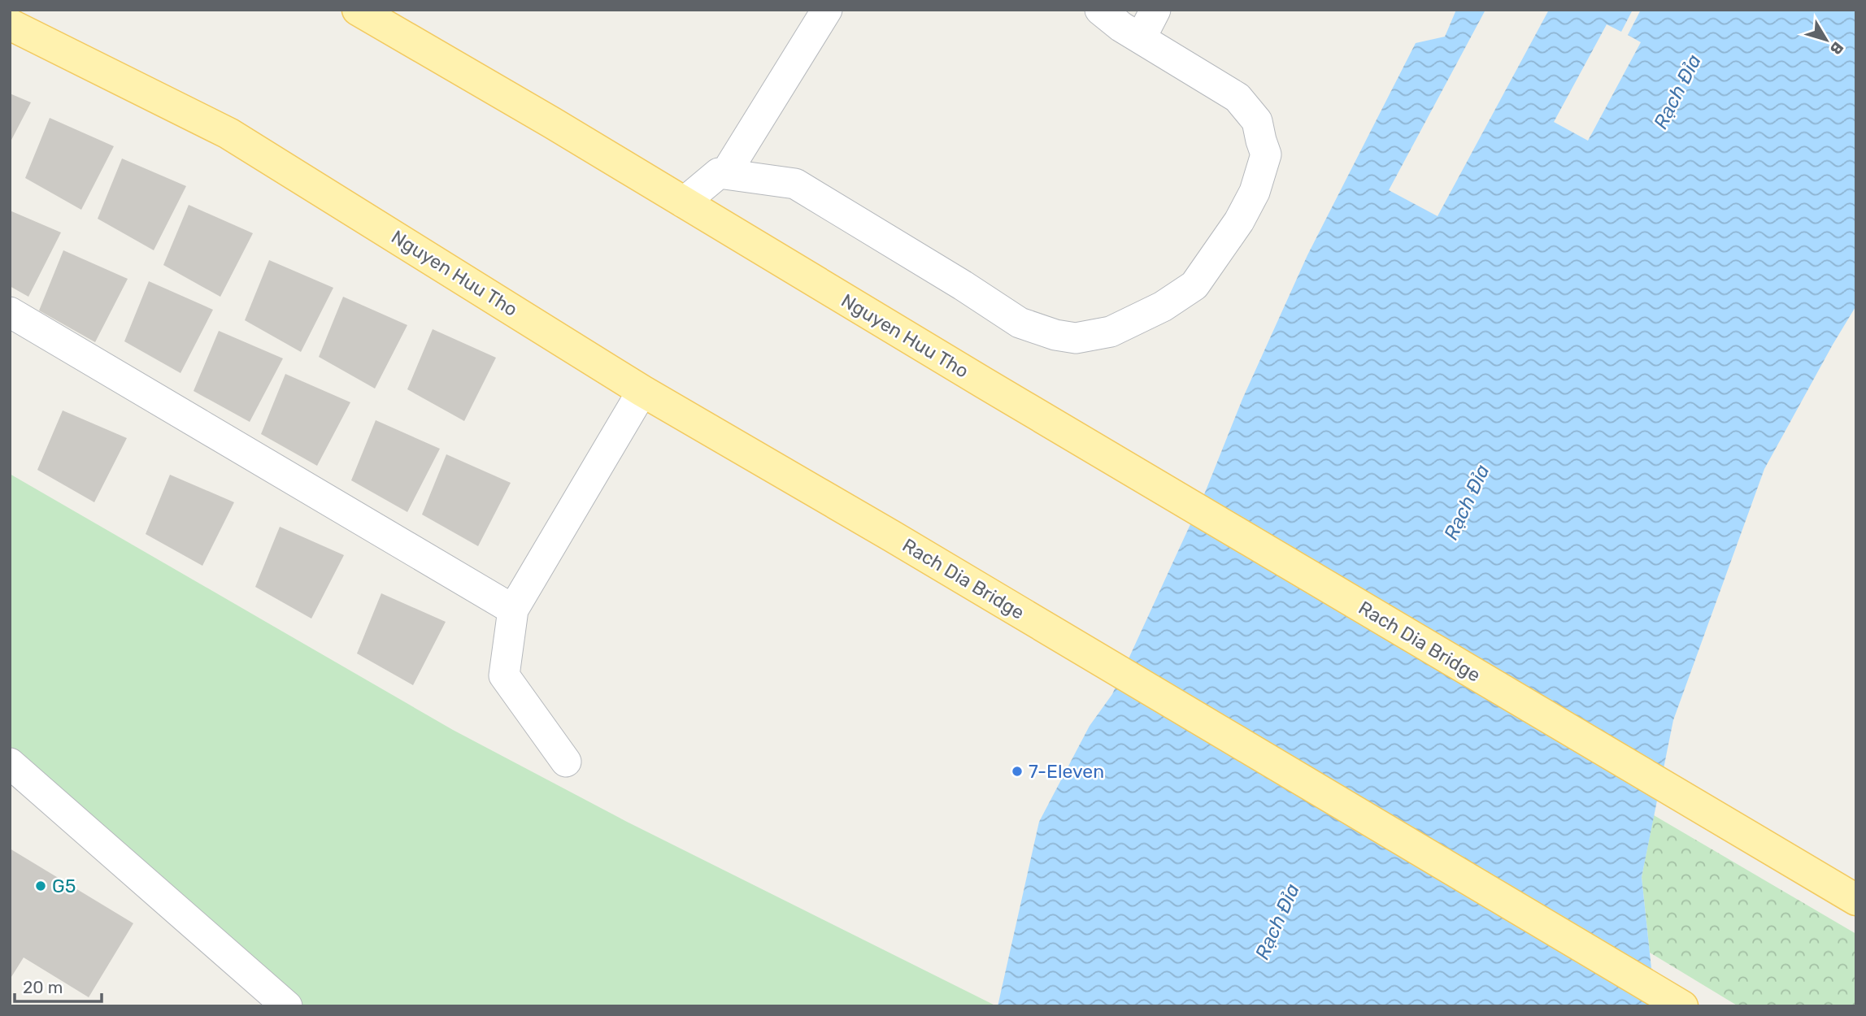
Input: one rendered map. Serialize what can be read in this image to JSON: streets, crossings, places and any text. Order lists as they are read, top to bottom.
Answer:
{
  "streets": {
    "main road": ["Nguyen Huu Tho", "Rach Dia Bridge"]
  },
  "crossings": [
    ["Nguyen Huu Tho", "Rach Dia Bridge"]
  ],
  "water": ["Rạch Đỉa"],
  "places": ["7-Eleven", "G5"],
  "scale_bar": "20 m",
  "north": "bottom right"
}
